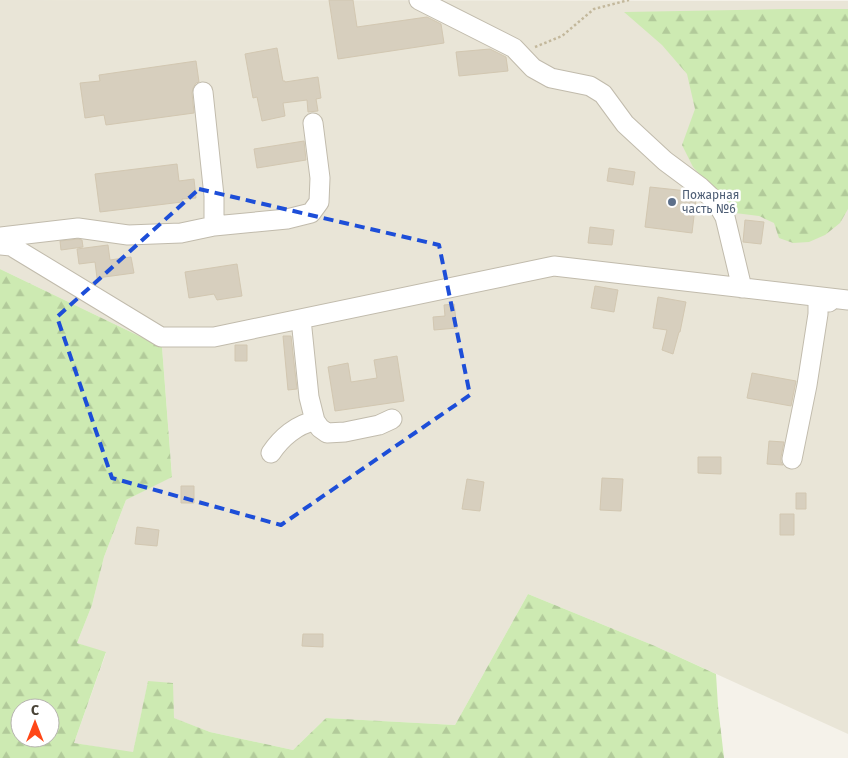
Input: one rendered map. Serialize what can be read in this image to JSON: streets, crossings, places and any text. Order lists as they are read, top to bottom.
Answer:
{
  "places": ["Пожарная часть №6"],
  "north": "top"
}
